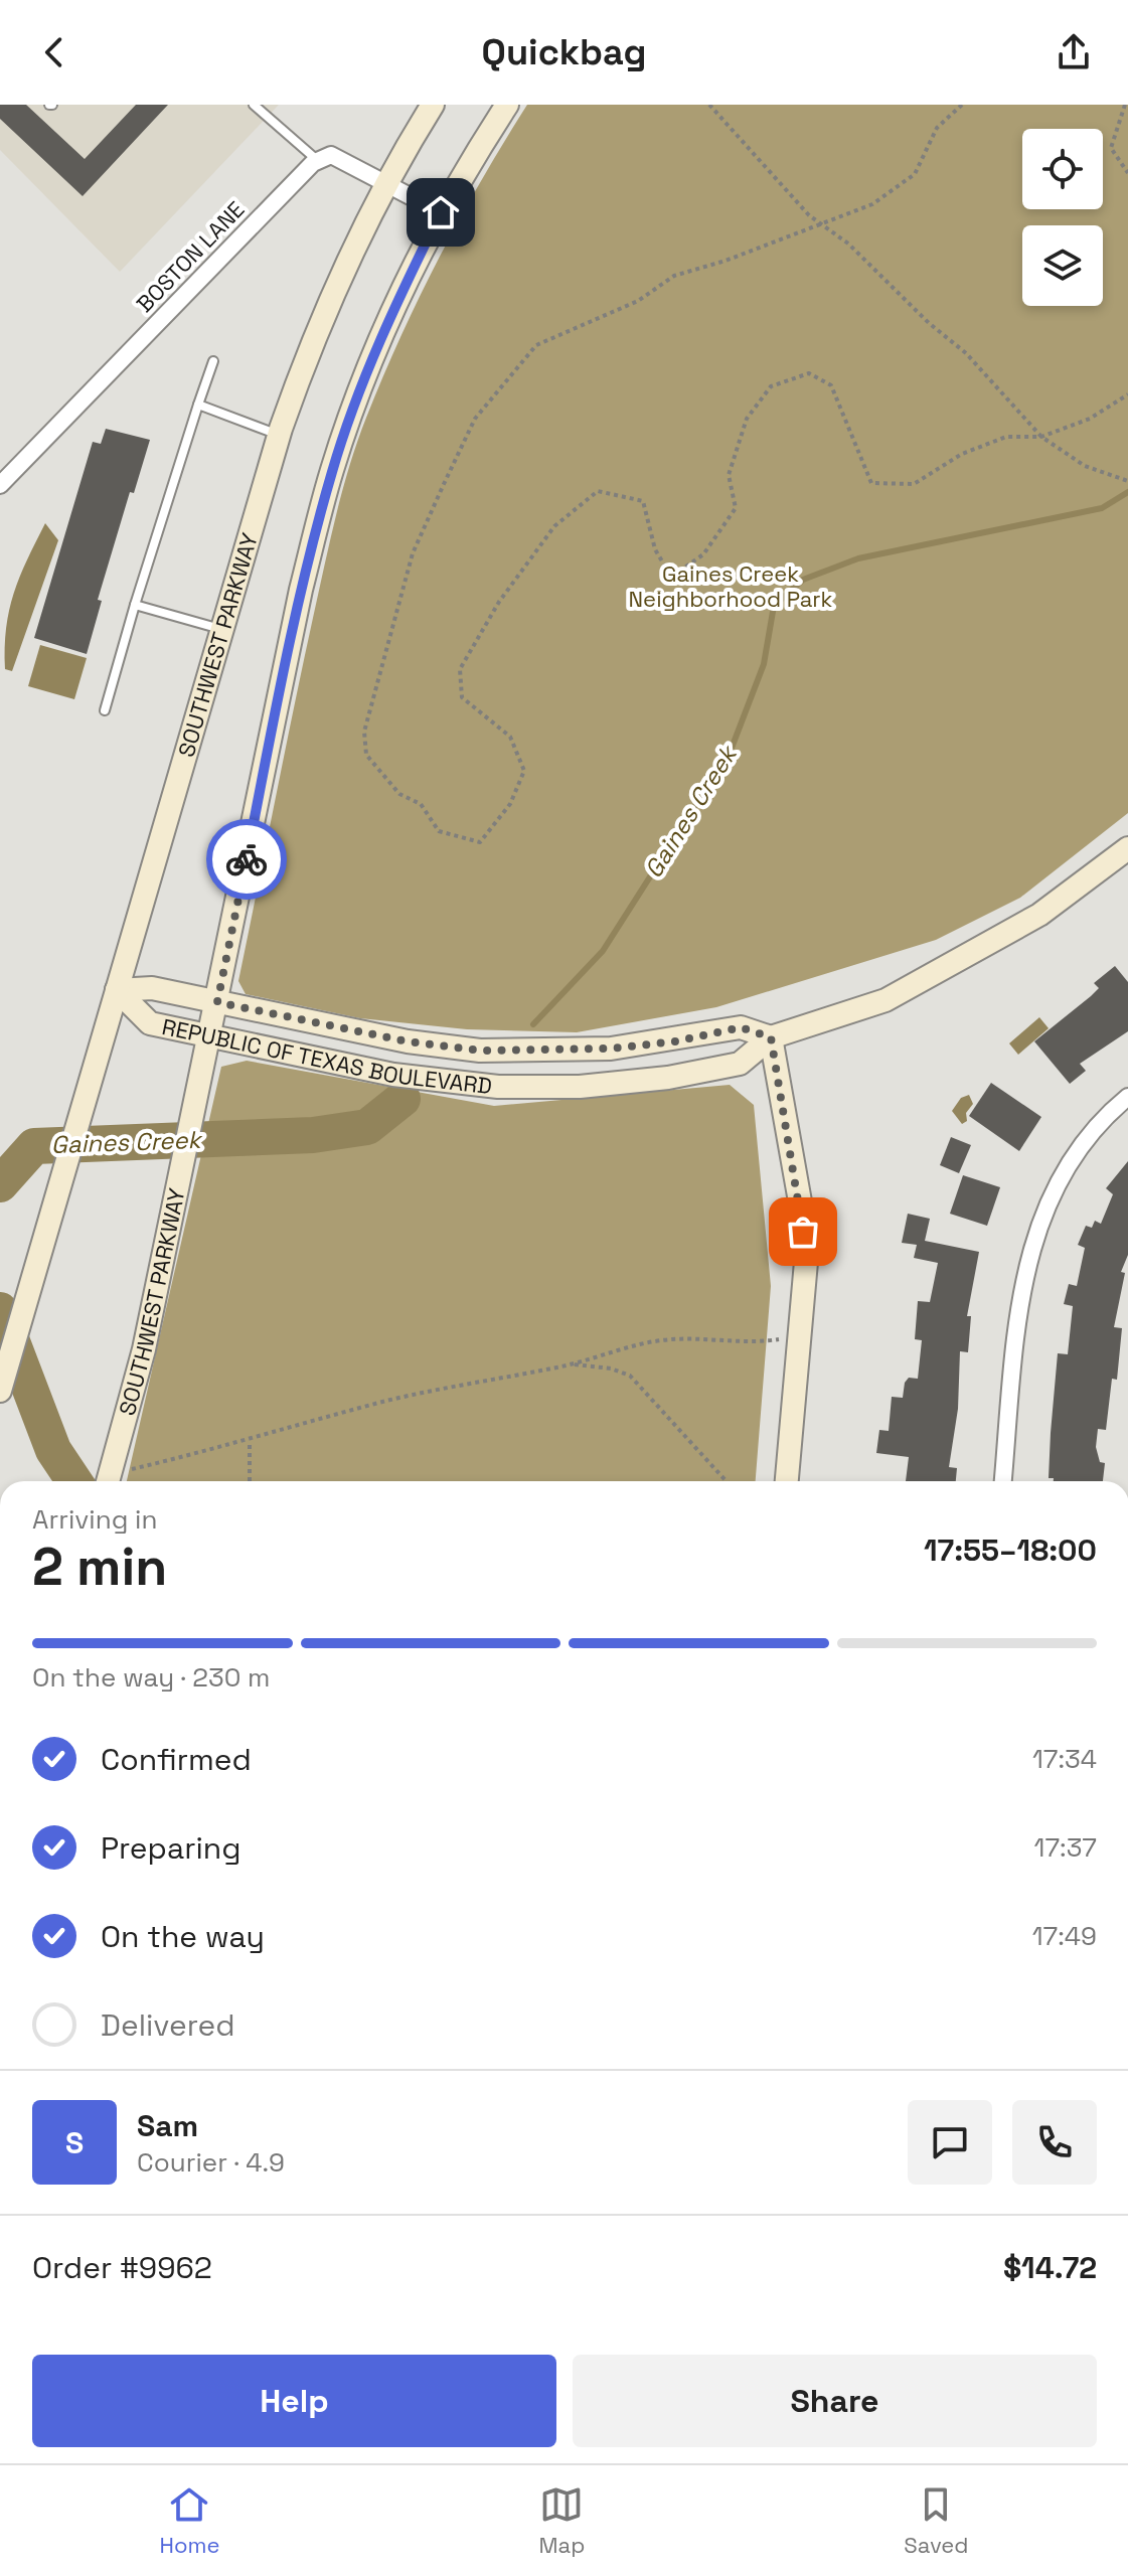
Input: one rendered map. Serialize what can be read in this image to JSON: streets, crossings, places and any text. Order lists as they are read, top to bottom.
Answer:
{
  "streets": {
    "main road": ["SOUTHWEST PARKWAY", "REPUBLIC OF TEXAS BOULEVARD"],
    "street": ["BOSTON LANE"]
  },
  "crossings": [
    ["SOUTHWEST PARKWAY", "REPUBLIC OF TEXAS BOULEVARD"]
  ],
  "water": ["Gaines Creek"],
  "parks": ["Gaines Creek Neighborhood Park"],
  "page": {
    "header": "Quickbag",
    "heading": ["2 min", "Arriving in", "17:55–18:00"],
    "panel": [
      "Sam",
      "Courier · 4.9",
      "Order #9962",
      "$14.72"
    ],
    "bar": "On the way · 230 m",
    "list": [
      ["Confirmed", "17:34"],
      ["Preparing", "17:37"],
      ["On the way", "17:49"],
      "Delivered"
    ],
    "round": "S",
    "buttons": ["Help", "Share"],
    "tabs": ["Home", "Map", "Saved"]
  }
}
